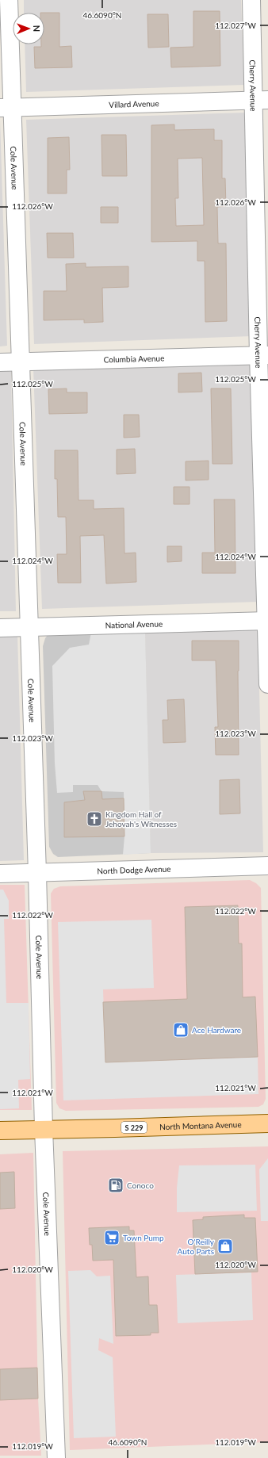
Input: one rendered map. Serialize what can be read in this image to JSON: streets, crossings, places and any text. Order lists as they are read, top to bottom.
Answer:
{
  "streets": {
    "main road": ["North Montana Avenue", "S 229"],
    "street": [
      "Cherry Avenue",
      "Villard Avenue",
      "Cole Avenue",
      "Columbia Avenue",
      "National Avenue",
      "North Dodge Avenue"
    ]
  },
  "crossings": [
    ["Cherry Avenue", "Villard Avenue"],
    ["Cherry Avenue", "Columbia Avenue"],
    ["Cherry Avenue", "National Avenue"],
    ["Villard Avenue", "Cole Avenue"],
    ["Cole Avenue", "Columbia Avenue"],
    ["Cole Avenue", "National Avenue"],
    ["Cole Avenue", "North Dodge Avenue"],
    ["Cole Avenue", "North Montana Avenue"]
  ],
  "places": {
    "church": ["Kingdom Hall of Jehovah's Witnesses"],
    "shop": ["Ace Hardware", "O'Reilly Auto Parts"],
    "fuel station": ["Conoco"],
    "supermarket": ["Town Pump"]
  },
  "north": "right",
  "coordinates": [
    "46.6090°N",
    "112.027°W",
    "112.026°W",
    "112.025°W",
    "112.024°W",
    "112.023°W",
    "112.022°W",
    "112.021°W",
    "112.020°W",
    "112.019°W"
  ]
}
